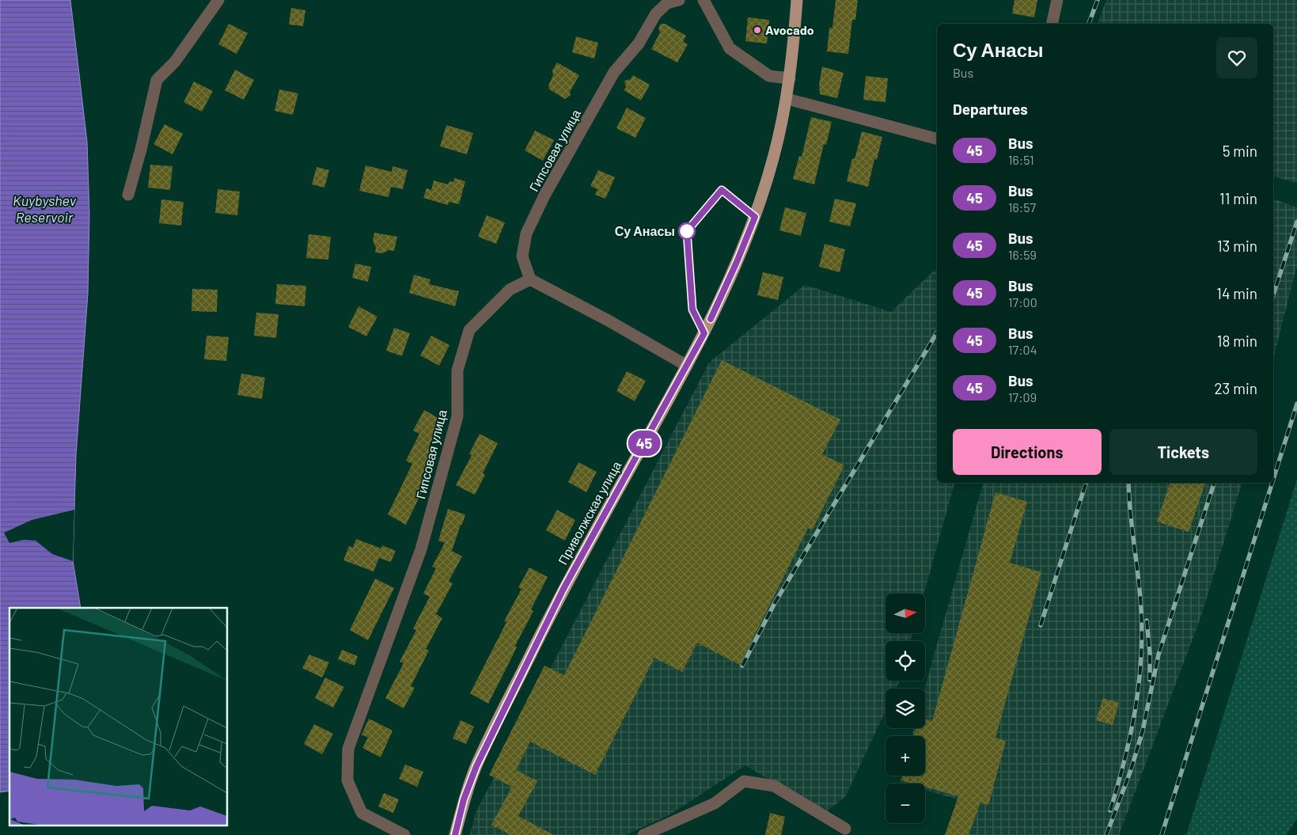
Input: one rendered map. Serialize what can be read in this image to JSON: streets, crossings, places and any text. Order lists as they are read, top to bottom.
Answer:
{
  "streets": {
    "main road": ["Приволжская улица"],
    "street": ["Гипсовая улица"]
  },
  "water": ["Kuybyshev Reservoir"],
  "places": ["Avocado", "Су Анасы"],
  "lines": ["bus line 45"],
  "north": "right",
  "page": {
    "on_map": "45",
    "heading": [
      ["Су Анасы", "Bus"],
      "Departures"
    ],
    "list": [
      {
        "mark": "45",
        "name": "Bus",
        "note": "16:51",
        "value": "5 min"
      },
      {
        "mark": "45",
        "name": "Bus",
        "note": "16:57",
        "value": "11 min"
      },
      {
        "mark": "45",
        "name": "Bus",
        "note": "16:59",
        "value": "13 min"
      },
      {
        "mark": "45",
        "name": "Bus",
        "note": "17:00",
        "value": "14 min"
      },
      {
        "mark": "45",
        "name": "Bus",
        "note": "17:04",
        "value": "18 min"
      },
      {
        "mark": "45",
        "name": "Bus",
        "note": "17:09",
        "value": "23 min"
      }
    ],
    "buttons": ["Directions", "Tickets"],
    "map_buttons": ["+", "−"]
  }
}
